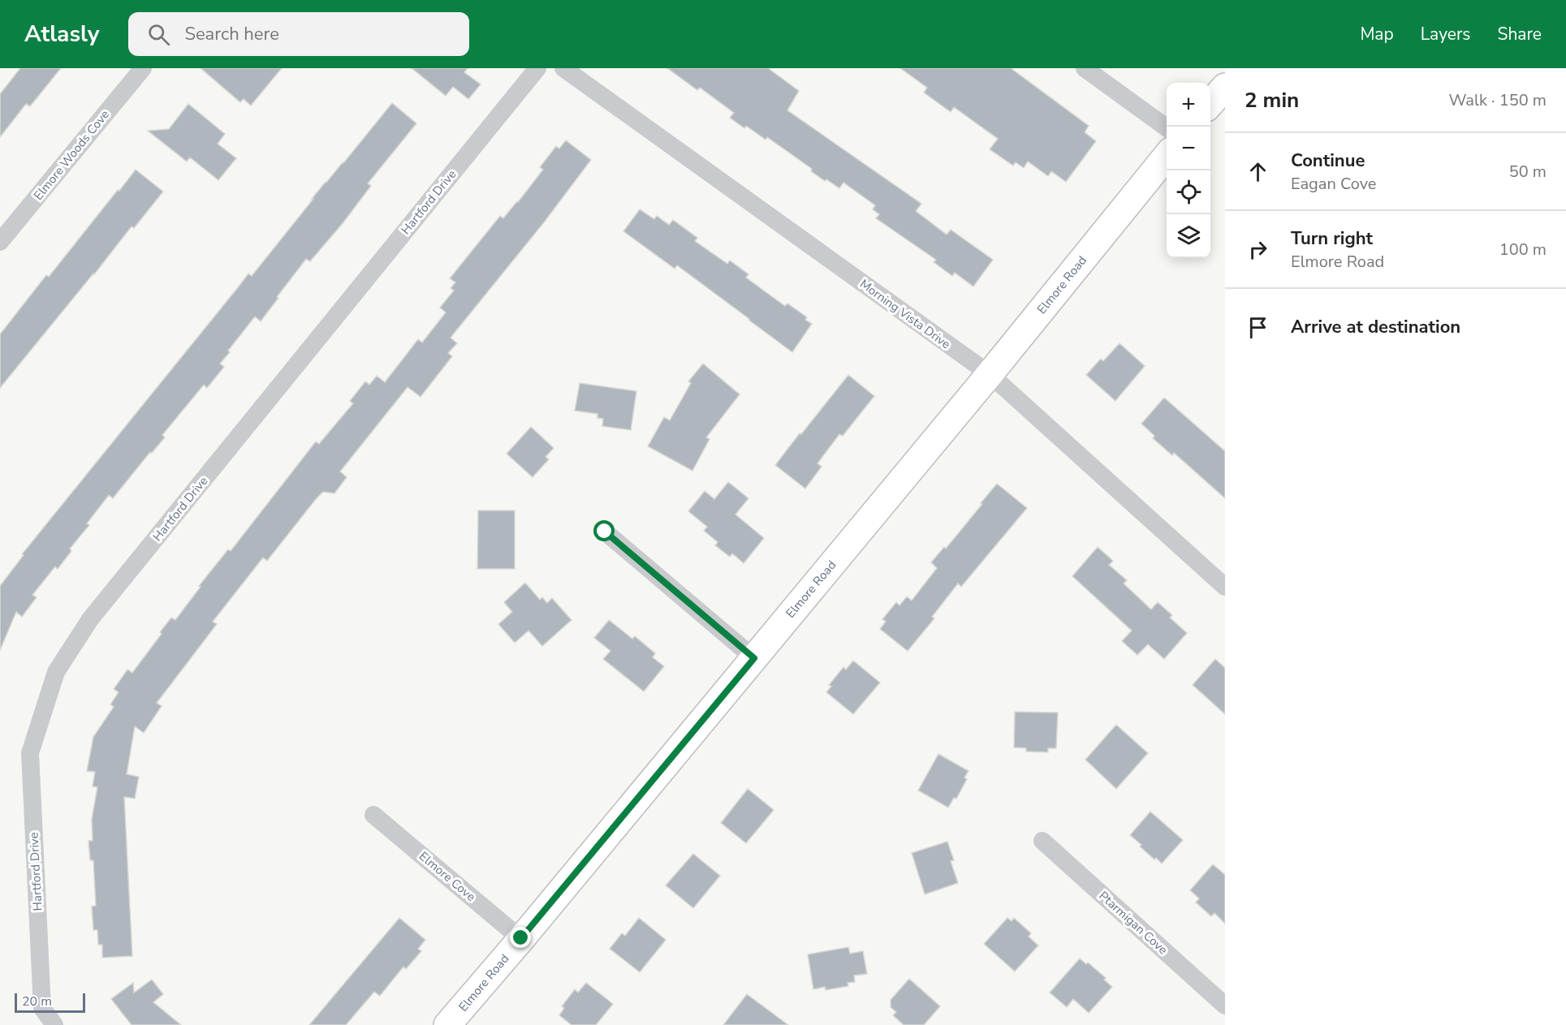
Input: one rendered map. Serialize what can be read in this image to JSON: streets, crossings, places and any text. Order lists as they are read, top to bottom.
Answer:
{
  "streets": {
    "street": [
      "Elmore Woods Cove",
      "Hartford Drive",
      "Elmore Road",
      "Morning Vista Drive",
      "Elmore Cove",
      "Ptarmigan Cove"
    ]
  },
  "crossings": [
    ["Elmore Road", "Morning Vista Drive"],
    ["Elmore Road", "Elmore Cove"]
  ],
  "scale_bar": "20 m",
  "page": {
    "header": "Atlasly",
    "search": "Search here",
    "nav": ["Map", "Layers", "Share"],
    "heading": ["2 min", "Walk · 150 m"],
    "map_buttons": ["+", "−"],
    "list": [
      ["Continue", "Eagan Cove", "50 m"],
      ["Turn right", "Elmore Road", "100 m"],
      "Arrive at destination"
    ],
    "scale": "20 m"
  }
}
